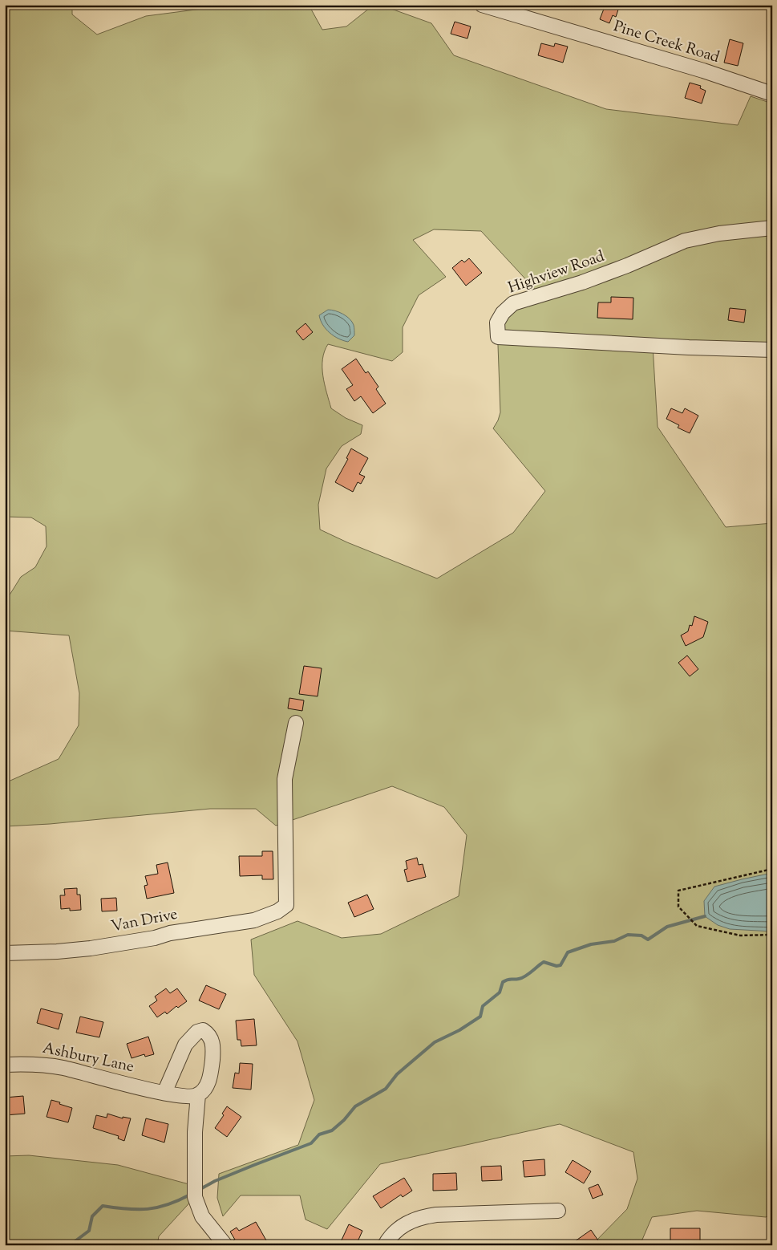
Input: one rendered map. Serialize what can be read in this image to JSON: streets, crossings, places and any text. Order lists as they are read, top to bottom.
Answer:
{
  "streets": {
    "street": [
      "Pine Creek Road",
      "Highview Road",
      "Van Drive",
      "Ashbury Lane"
    ]
  }
}
